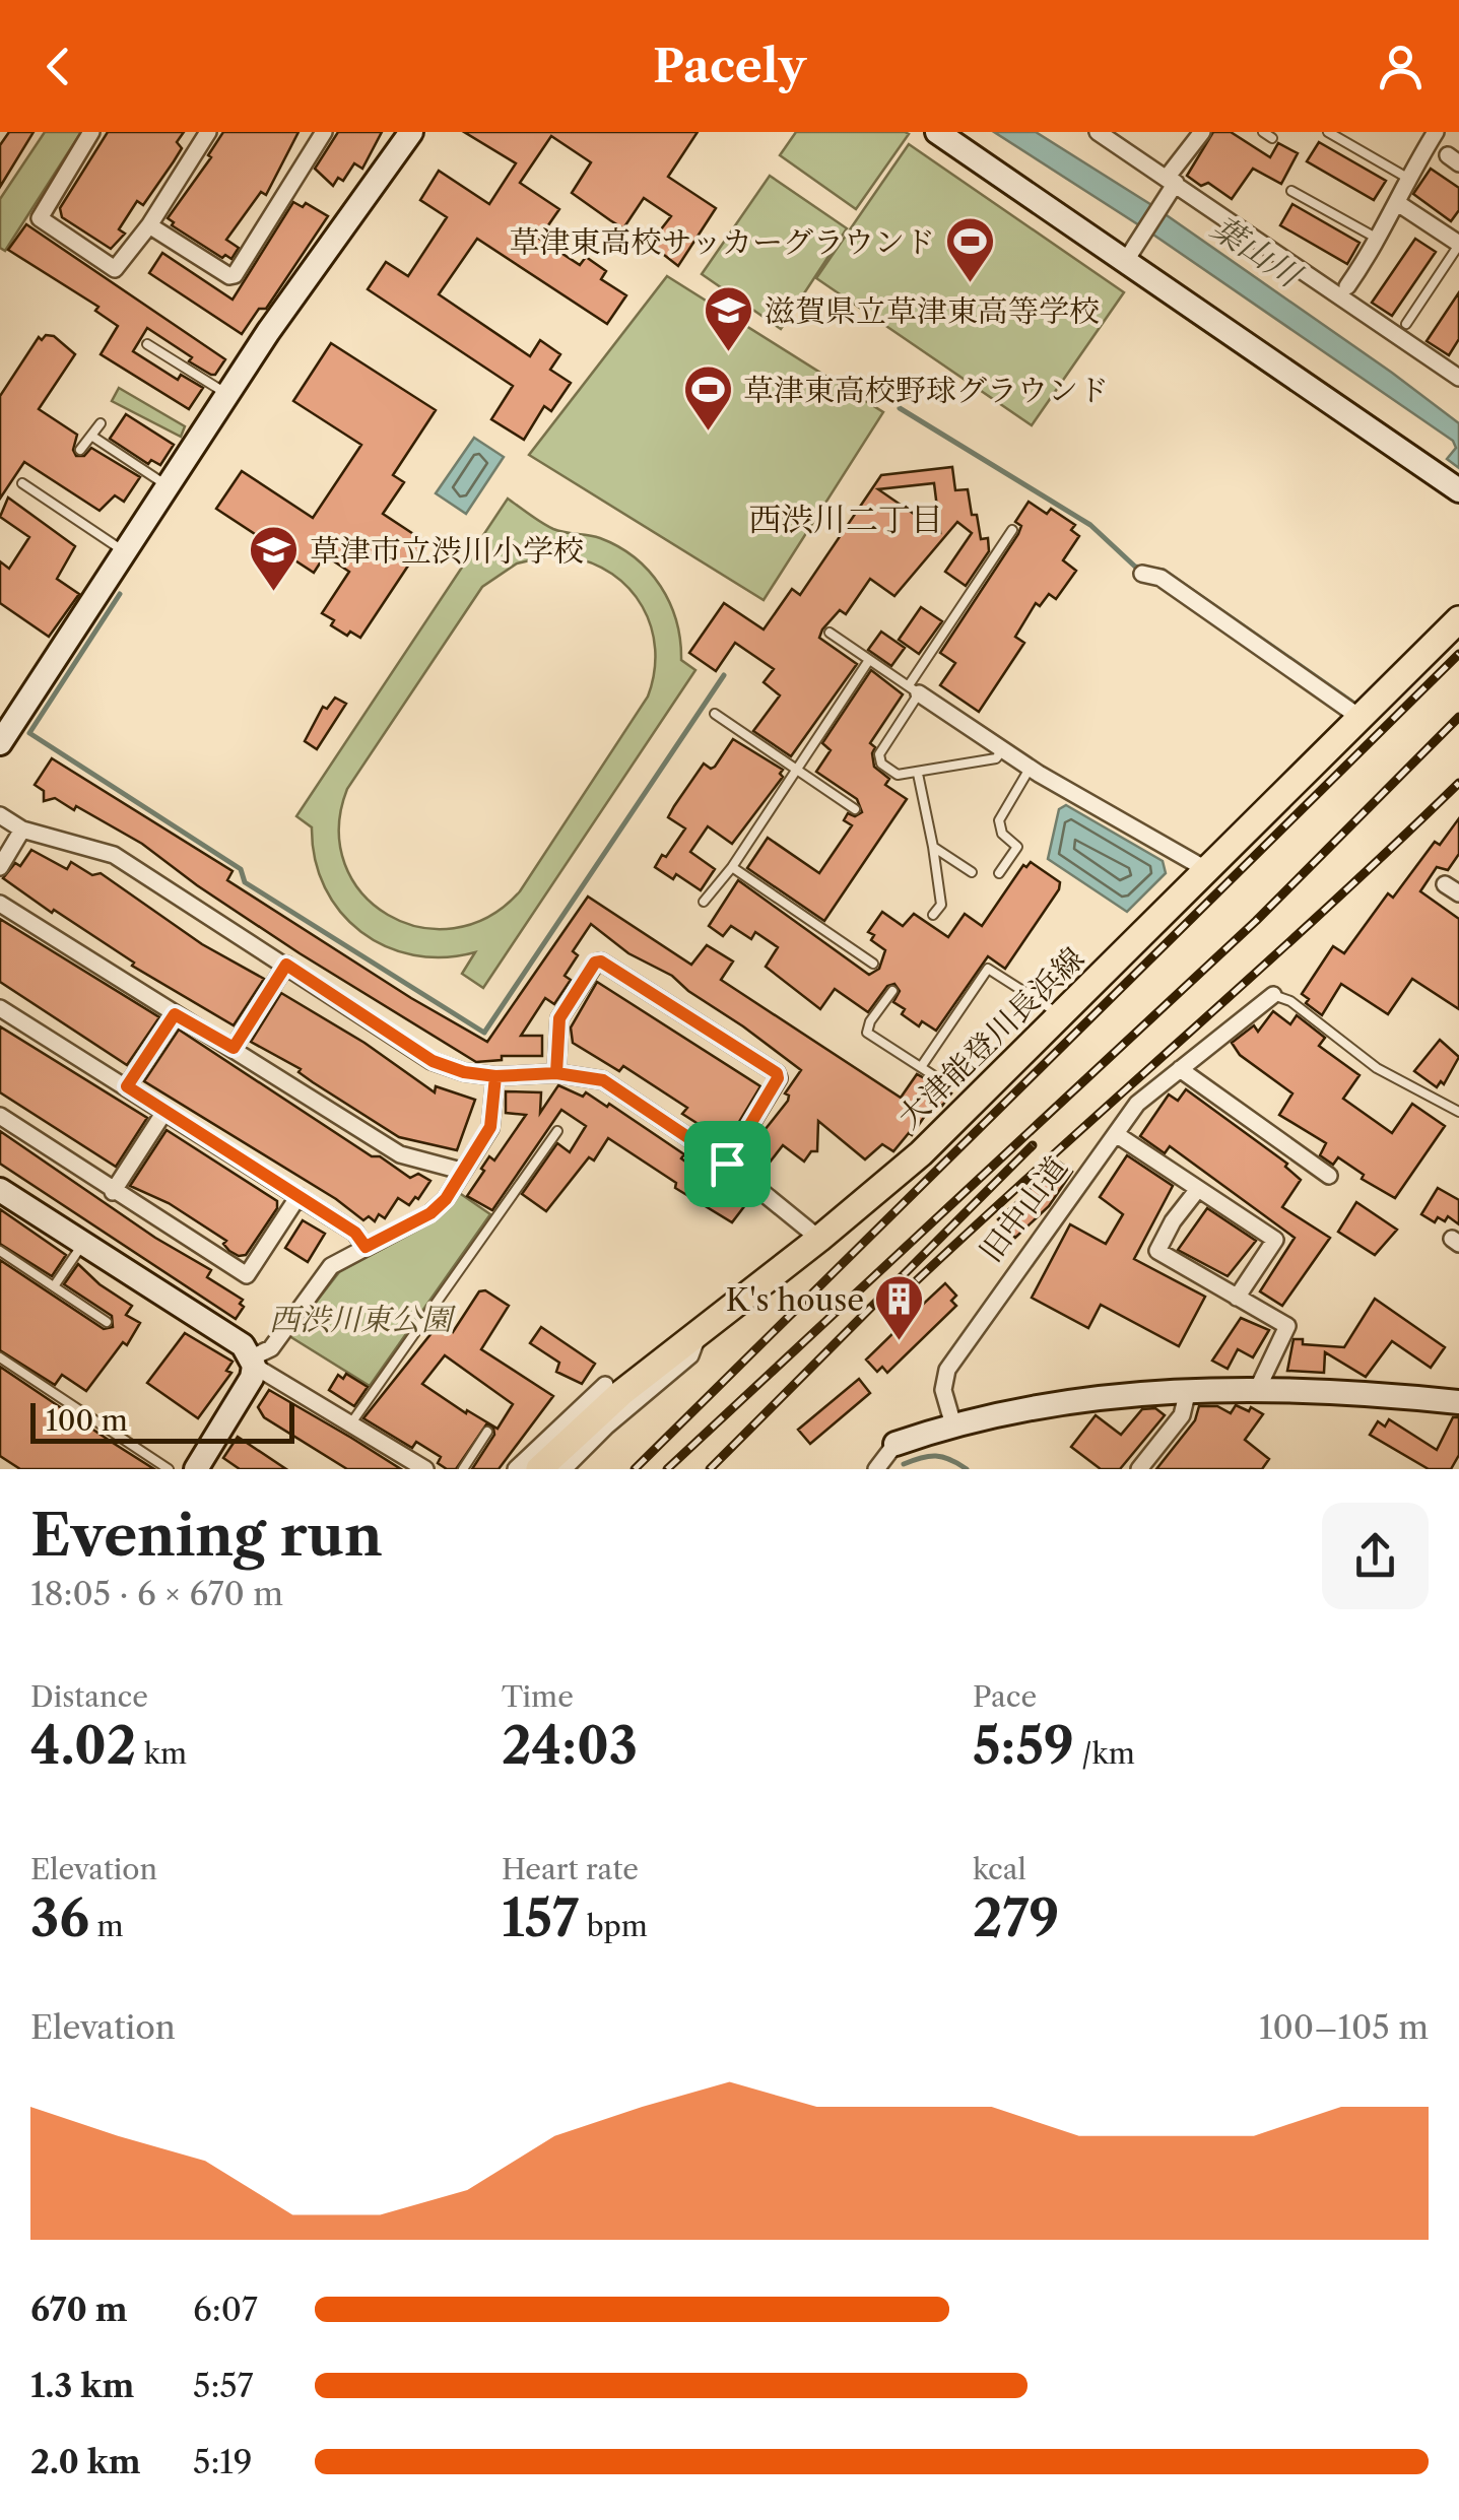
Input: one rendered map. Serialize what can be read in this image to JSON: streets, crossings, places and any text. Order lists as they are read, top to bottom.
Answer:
{
  "streets": {
    "main road": ["大津能登川長浜線"],
    "street": ["旧中山道"]
  },
  "districts": ["西渋川二丁目"],
  "water": ["葉山川"],
  "parks": ["西渋川東公園"],
  "places": {
    "sports": ["草津東高校サッカーグラウンド", "草津東高校野球グラウンド"],
    "school or university": ["滋賀県立草津東高等学校", "草津市立渋川小学校"],
    "building": ["K's house"]
  },
  "scale_bar": "100 m",
  "page": {
    "header": "Pacely",
    "scale": "100 m",
    "heading": ["Evening run", "18:05 · 6 × 670 m"],
    "stats": [
      ["Distance", "4.02 km"],
      ["Time", "24:03"],
      ["Pace", "5:59 /km"],
      ["Elevation", "36 m"],
      ["Heart rate", "157 bpm"],
      ["kcal", "279"]
    ],
    "chart": ["Elevation", "100–105 m"],
    "list": [
      {
        "name": "670 m",
        "note": "6:07"
      },
      {
        "name": "1.3 km",
        "note": "5:57"
      },
      {
        "name": "2.0 km",
        "note": "5:19"
      }
    ]
  }
}
